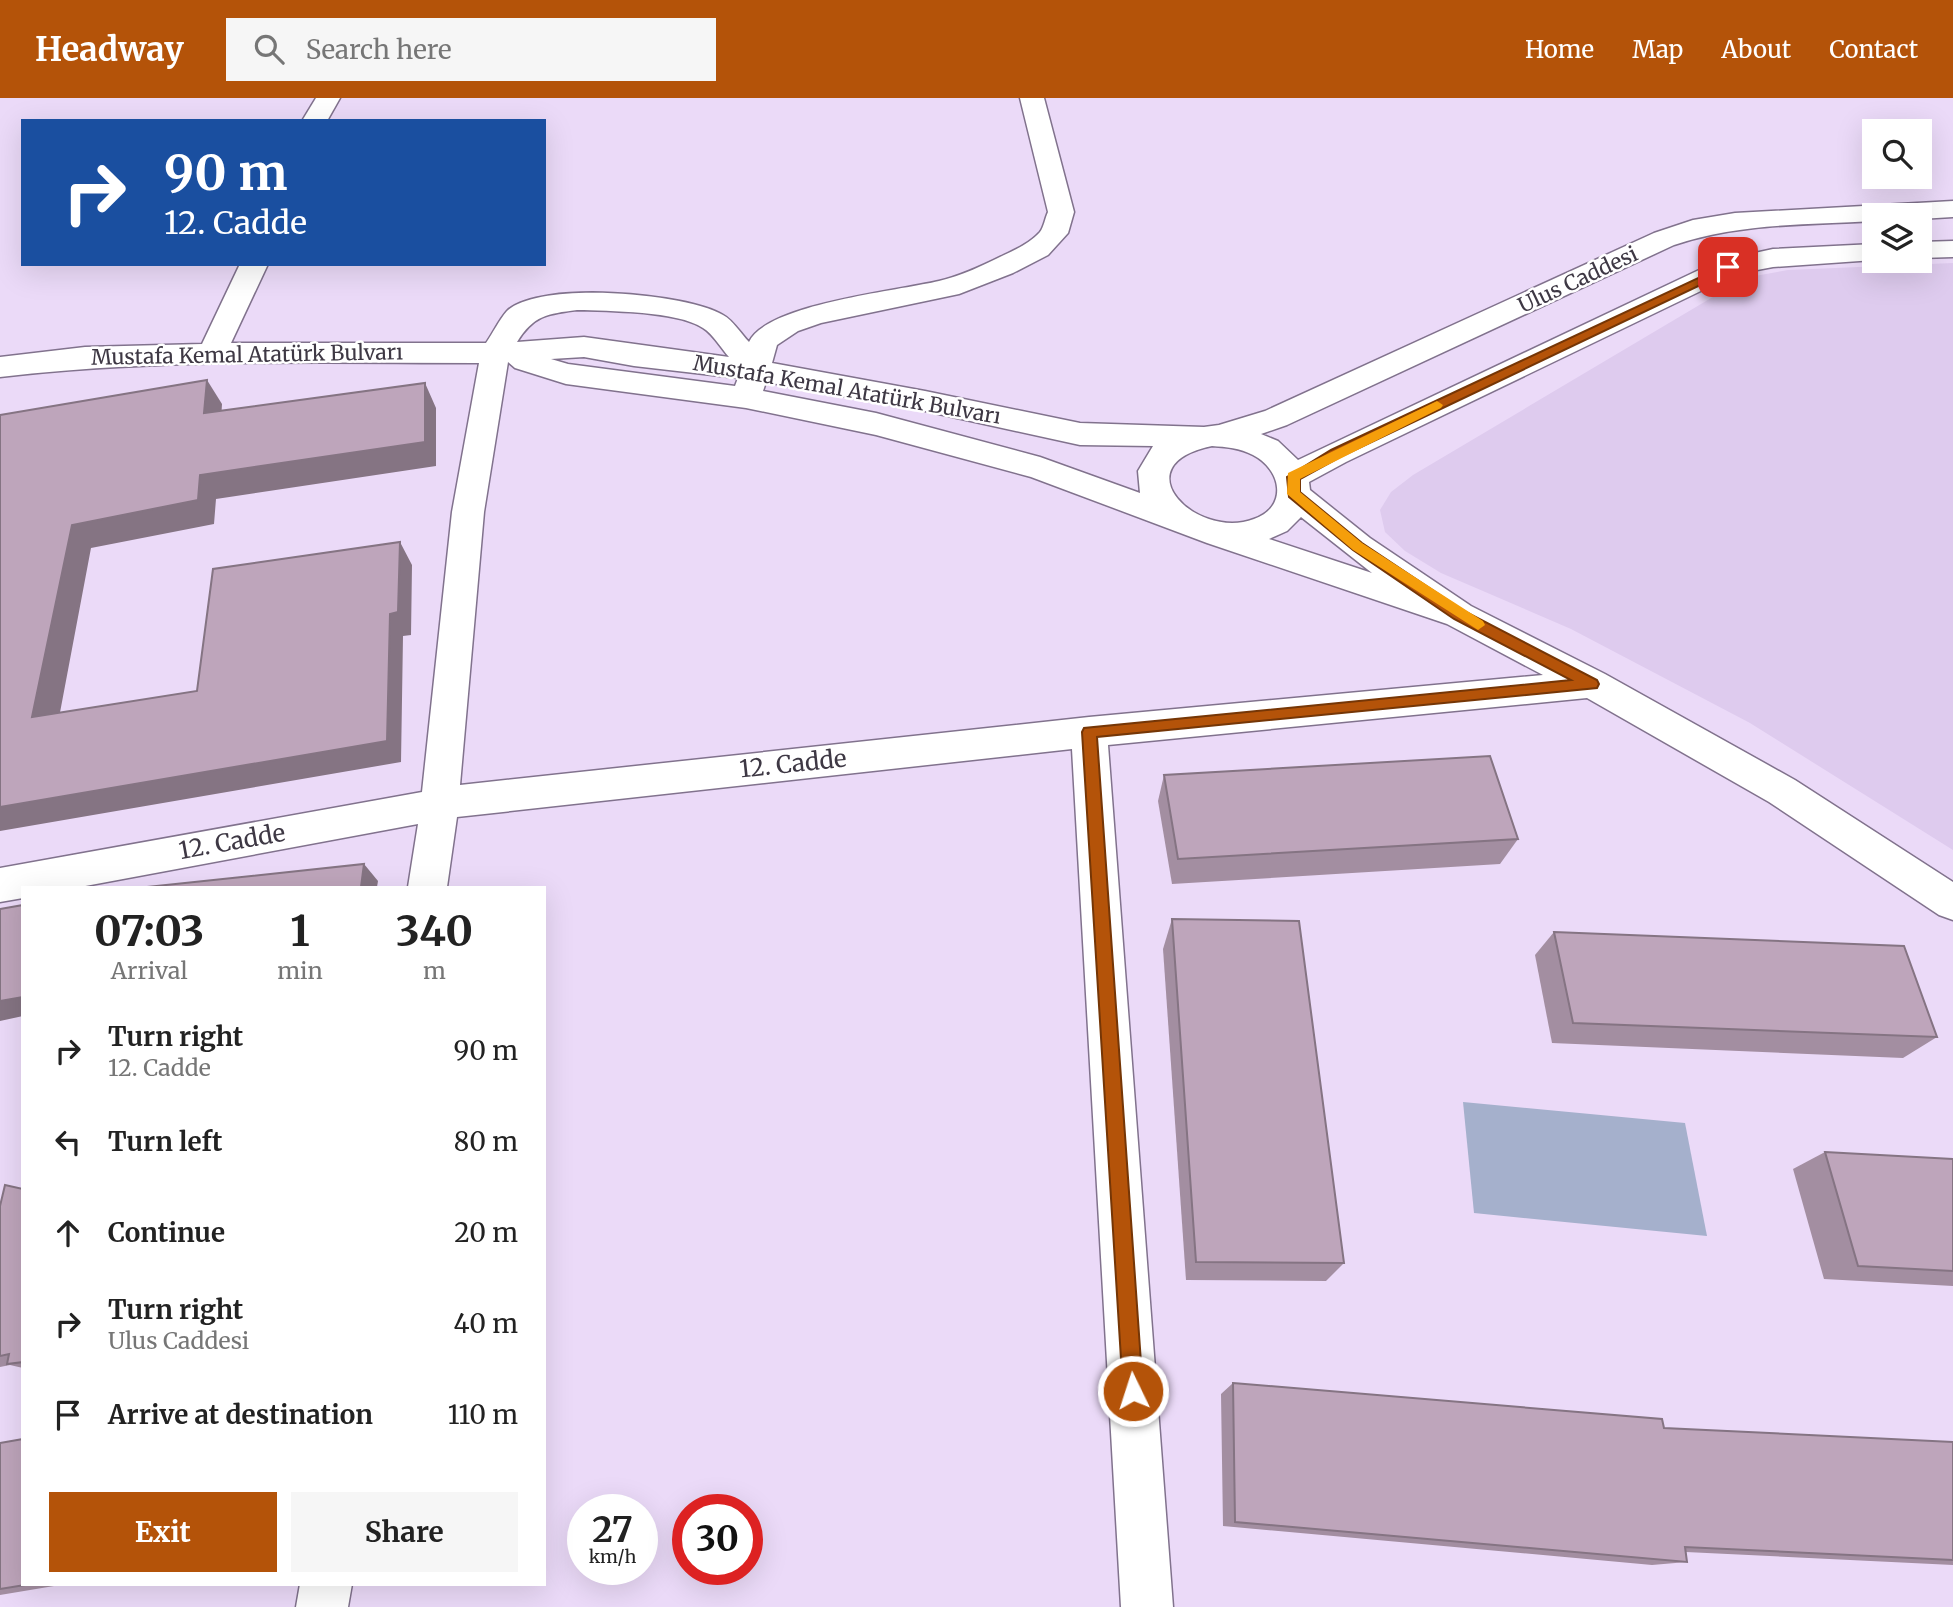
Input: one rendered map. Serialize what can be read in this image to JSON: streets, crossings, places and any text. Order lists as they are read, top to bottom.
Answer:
{
  "streets": {
    "street": ["Ulus Caddesi", "Mustafa Kemal Atatürk Bulvarı", "12. Cadde"]
  },
  "crossings": [
    ["Ulus Caddesi", "Mustafa Kemal Atatürk Bulvarı"]
  ],
  "page": {
    "header": "Headway",
    "search": "Search here",
    "nav": [
      "Home",
      "Map",
      "About",
      "Contact"
    ],
    "turn": ["90 m", "12. Cadde"],
    "eta": [
      "07:03",
      "Arrival",
      "1",
      "min",
      "340",
      "m"
    ],
    "list": [
      {
        "name": "Turn right",
        "note": "12. Cadde",
        "value": "90 m"
      },
      {
        "name": "Turn left",
        "value": "80 m"
      },
      {
        "name": "Continue",
        "value": "20 m"
      },
      {
        "name": "Turn right",
        "note": "Ulus Caddesi",
        "value": "40 m"
      },
      {
        "name": "Arrive at destination",
        "value": "110 m"
      }
    ],
    "buttons": ["Exit", "Share"],
    "speed": "27 km/h",
    "limit": "30"
  }
}
